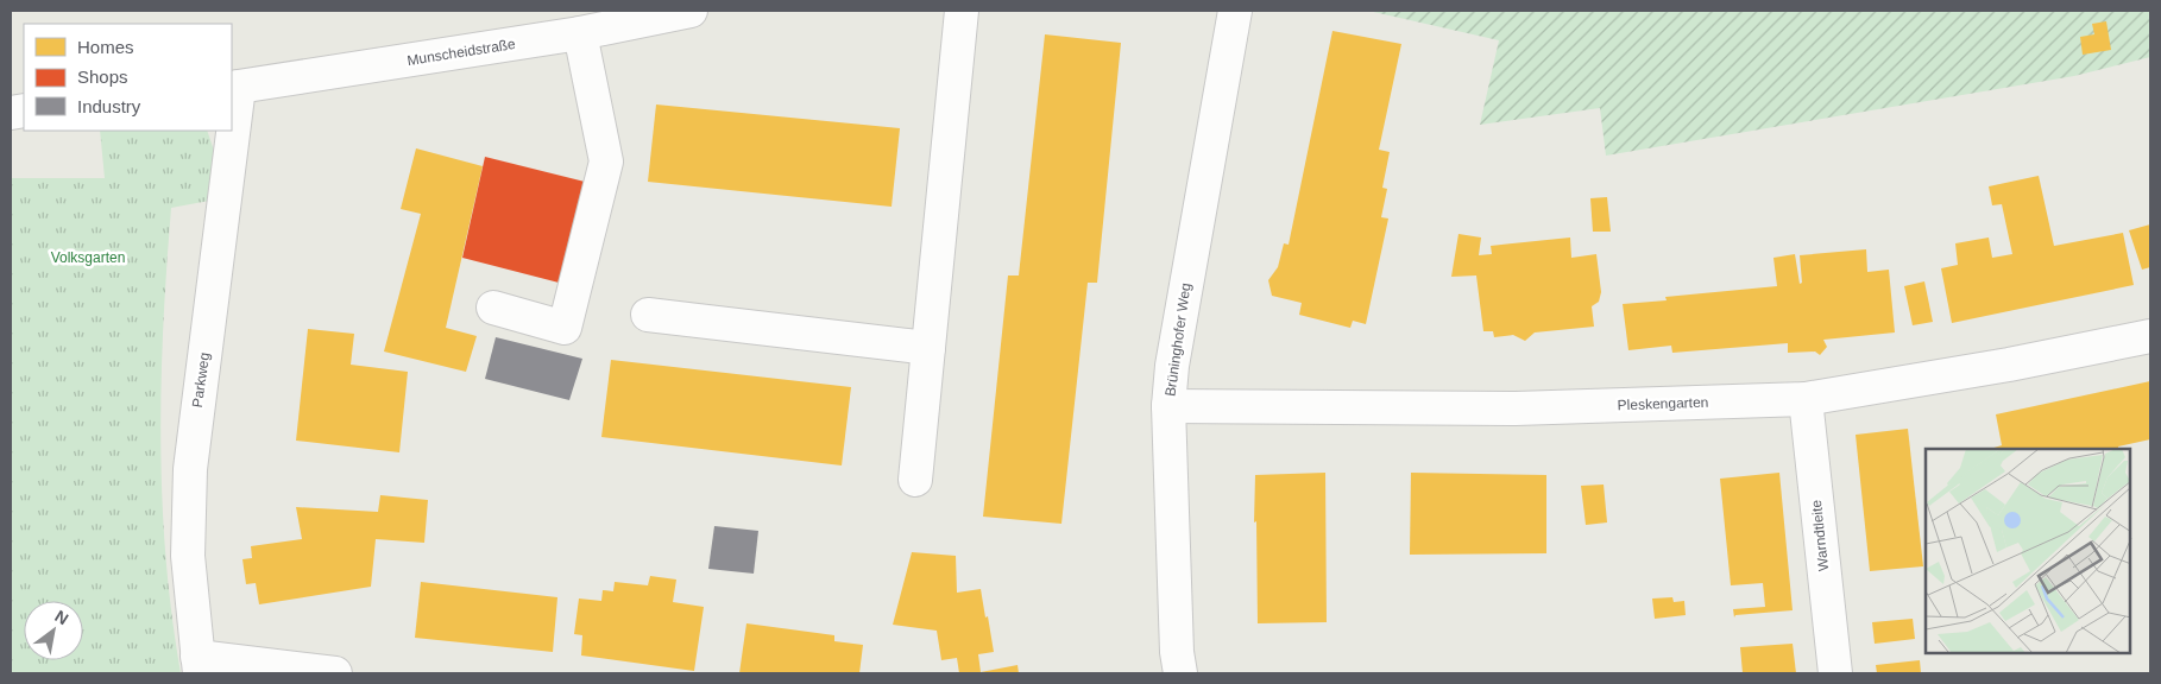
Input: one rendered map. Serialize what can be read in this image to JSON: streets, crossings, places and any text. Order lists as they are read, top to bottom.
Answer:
{
  "streets": {
    "street": [
      "Munscheidstraße",
      "Brüninghofer Weg",
      "Parkweg",
      "Pleskengarten",
      "Warndtleite"
    ]
  },
  "crossings": [
    ["Munscheidstraße", "Parkweg"],
    ["Brüninghofer Weg", "Pleskengarten"],
    ["Pleskengarten", "Warndtleite"]
  ],
  "parks": ["Volksgarten"],
  "legend": ["Homes", "Shops", "Industry"],
  "north": "top right"
}
